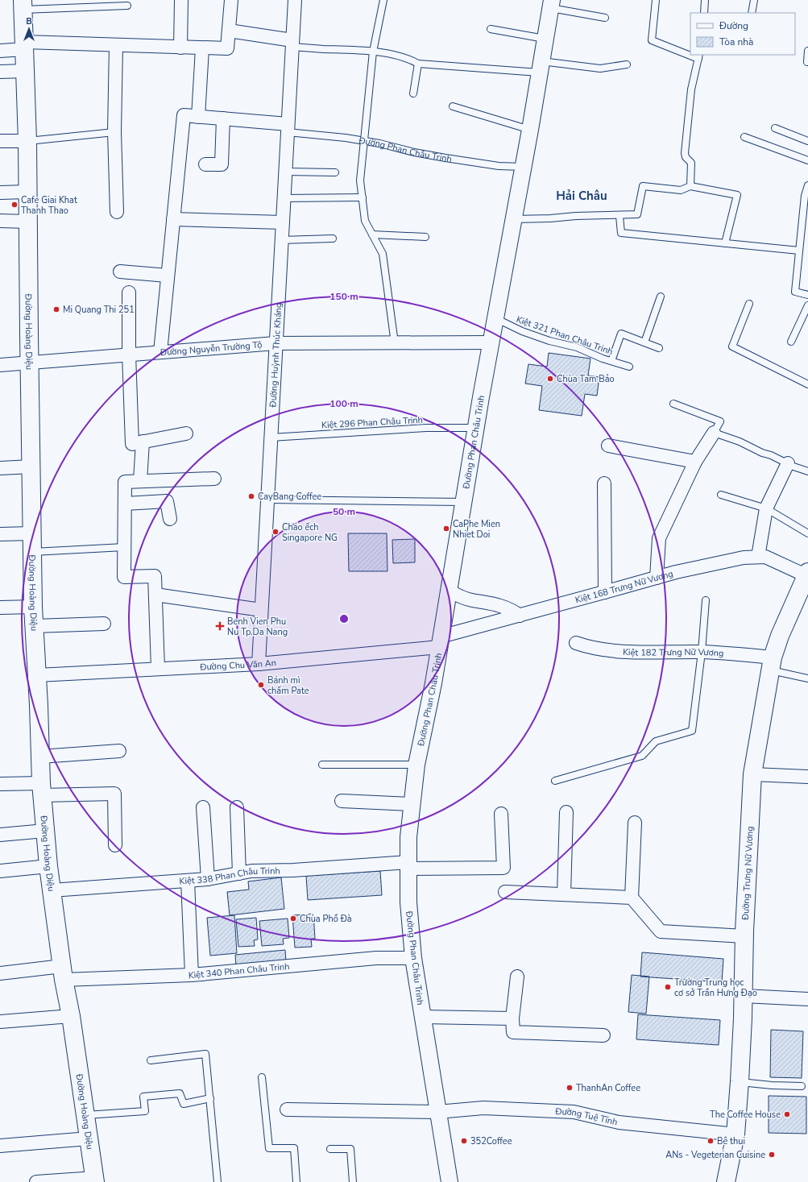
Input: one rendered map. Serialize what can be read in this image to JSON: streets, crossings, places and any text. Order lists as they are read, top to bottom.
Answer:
{
  "streets": {
    "main road": ["Đường Hoàng Diệu", "Đường Trưng Nữ Vương"],
    "street": [
      "Đường Phan Châu Trinh",
      "Đường Nguyễn Trường Tộ",
      "Đường Huỳnh Thúc Kháng",
      "Kiệt 168 Trưng Nữ Vương",
      "Kiệt 182 Trưng Nữ Vương",
      "Đường Chu Văn An",
      "Kiệt 338 Phan Châu Trinh",
      "Kiệt 340 Phan Châu Trinh",
      "Đường Tuệ Tĩnh"
    ],
    "lane": ["Kiệt 321 Phan Châu Trinh", "Kiệt 296 Phan Châu Trinh"]
  },
  "crossings": [
    ["Đường Phan Châu Trinh", "Kiệt 321 Phan Châu Trinh"],
    ["Đường Phan Châu Trinh", "Đường Nguyễn Trường Tộ"],
    ["Đường Phan Châu Trinh", "Đường Huỳnh Thúc Kháng"],
    ["Đường Phan Châu Trinh", "Kiệt 296 Phan Châu Trinh"],
    ["Đường Phan Châu Trinh", "Kiệt 168 Trưng Nữ Vương"],
    ["Đường Phan Châu Trinh", "Đường Chu Văn An"],
    ["Đường Phan Châu Trinh", "Kiệt 338 Phan Châu Trinh"],
    ["Đường Phan Châu Trinh", "Kiệt 340 Phan Châu Trinh"],
    ["Đường Phan Châu Trinh", "Đường Tuệ Tĩnh"],
    ["Đường Hoàng Diệu", "Đường Nguyễn Trường Tộ"],
    ["Đường Hoàng Diệu", "Đường Chu Văn An"],
    ["Đường Hoàng Diệu", "Kiệt 338 Phan Châu Trinh"],
    ["Đường Hoàng Diệu", "Kiệt 340 Phan Châu Trinh"],
    ["Đường Nguyễn Trường Tộ", "Đường Huỳnh Thúc Kháng"],
    ["Đường Huỳnh Thúc Kháng", "Kiệt 296 Phan Châu Trinh"],
    ["Đường Huỳnh Thúc Kháng", "Đường Chu Văn An"],
    ["Kiệt 168 Trưng Nữ Vương", "Đường Chu Văn An"],
    ["Kiệt 168 Trưng Nữ Vương", "Đường Trưng Nữ Vương"],
    ["Kiệt 182 Trưng Nữ Vương", "Đường Trưng Nữ Vương"],
    ["Đường Trưng Nữ Vương", "Đường Tuệ Tĩnh"]
  ],
  "districts": ["Hải Châu"],
  "places": {
    "other": [
      "Cafe Giai Khat Thanh Thao",
      "Mi Quang Thi 251",
      "Chùa Tam Bảo",
      "CayBang Coffee",
      "CaPhe Mien Nhiet Doi",
      "Cháo ếch Singapore NG",
      "Bánh mì chấm Pate",
      "Chùa Phổ Đà",
      "Trường Trung học cơ sở Trần Hưng Đạo",
      "ThanhAn Coffee",
      "The Coffee House",
      "352Coffee",
      "Bê thui",
      "ANs - Vegeterian Cuisine"
    ],
    "health": ["Benh Vien Phu Nu Tp.Da Nang"]
  },
  "legend": ["Đường", "Tòa nhà"],
  "north": "top",
  "rings": ["150 m", "100 m", "50 m"]
}
